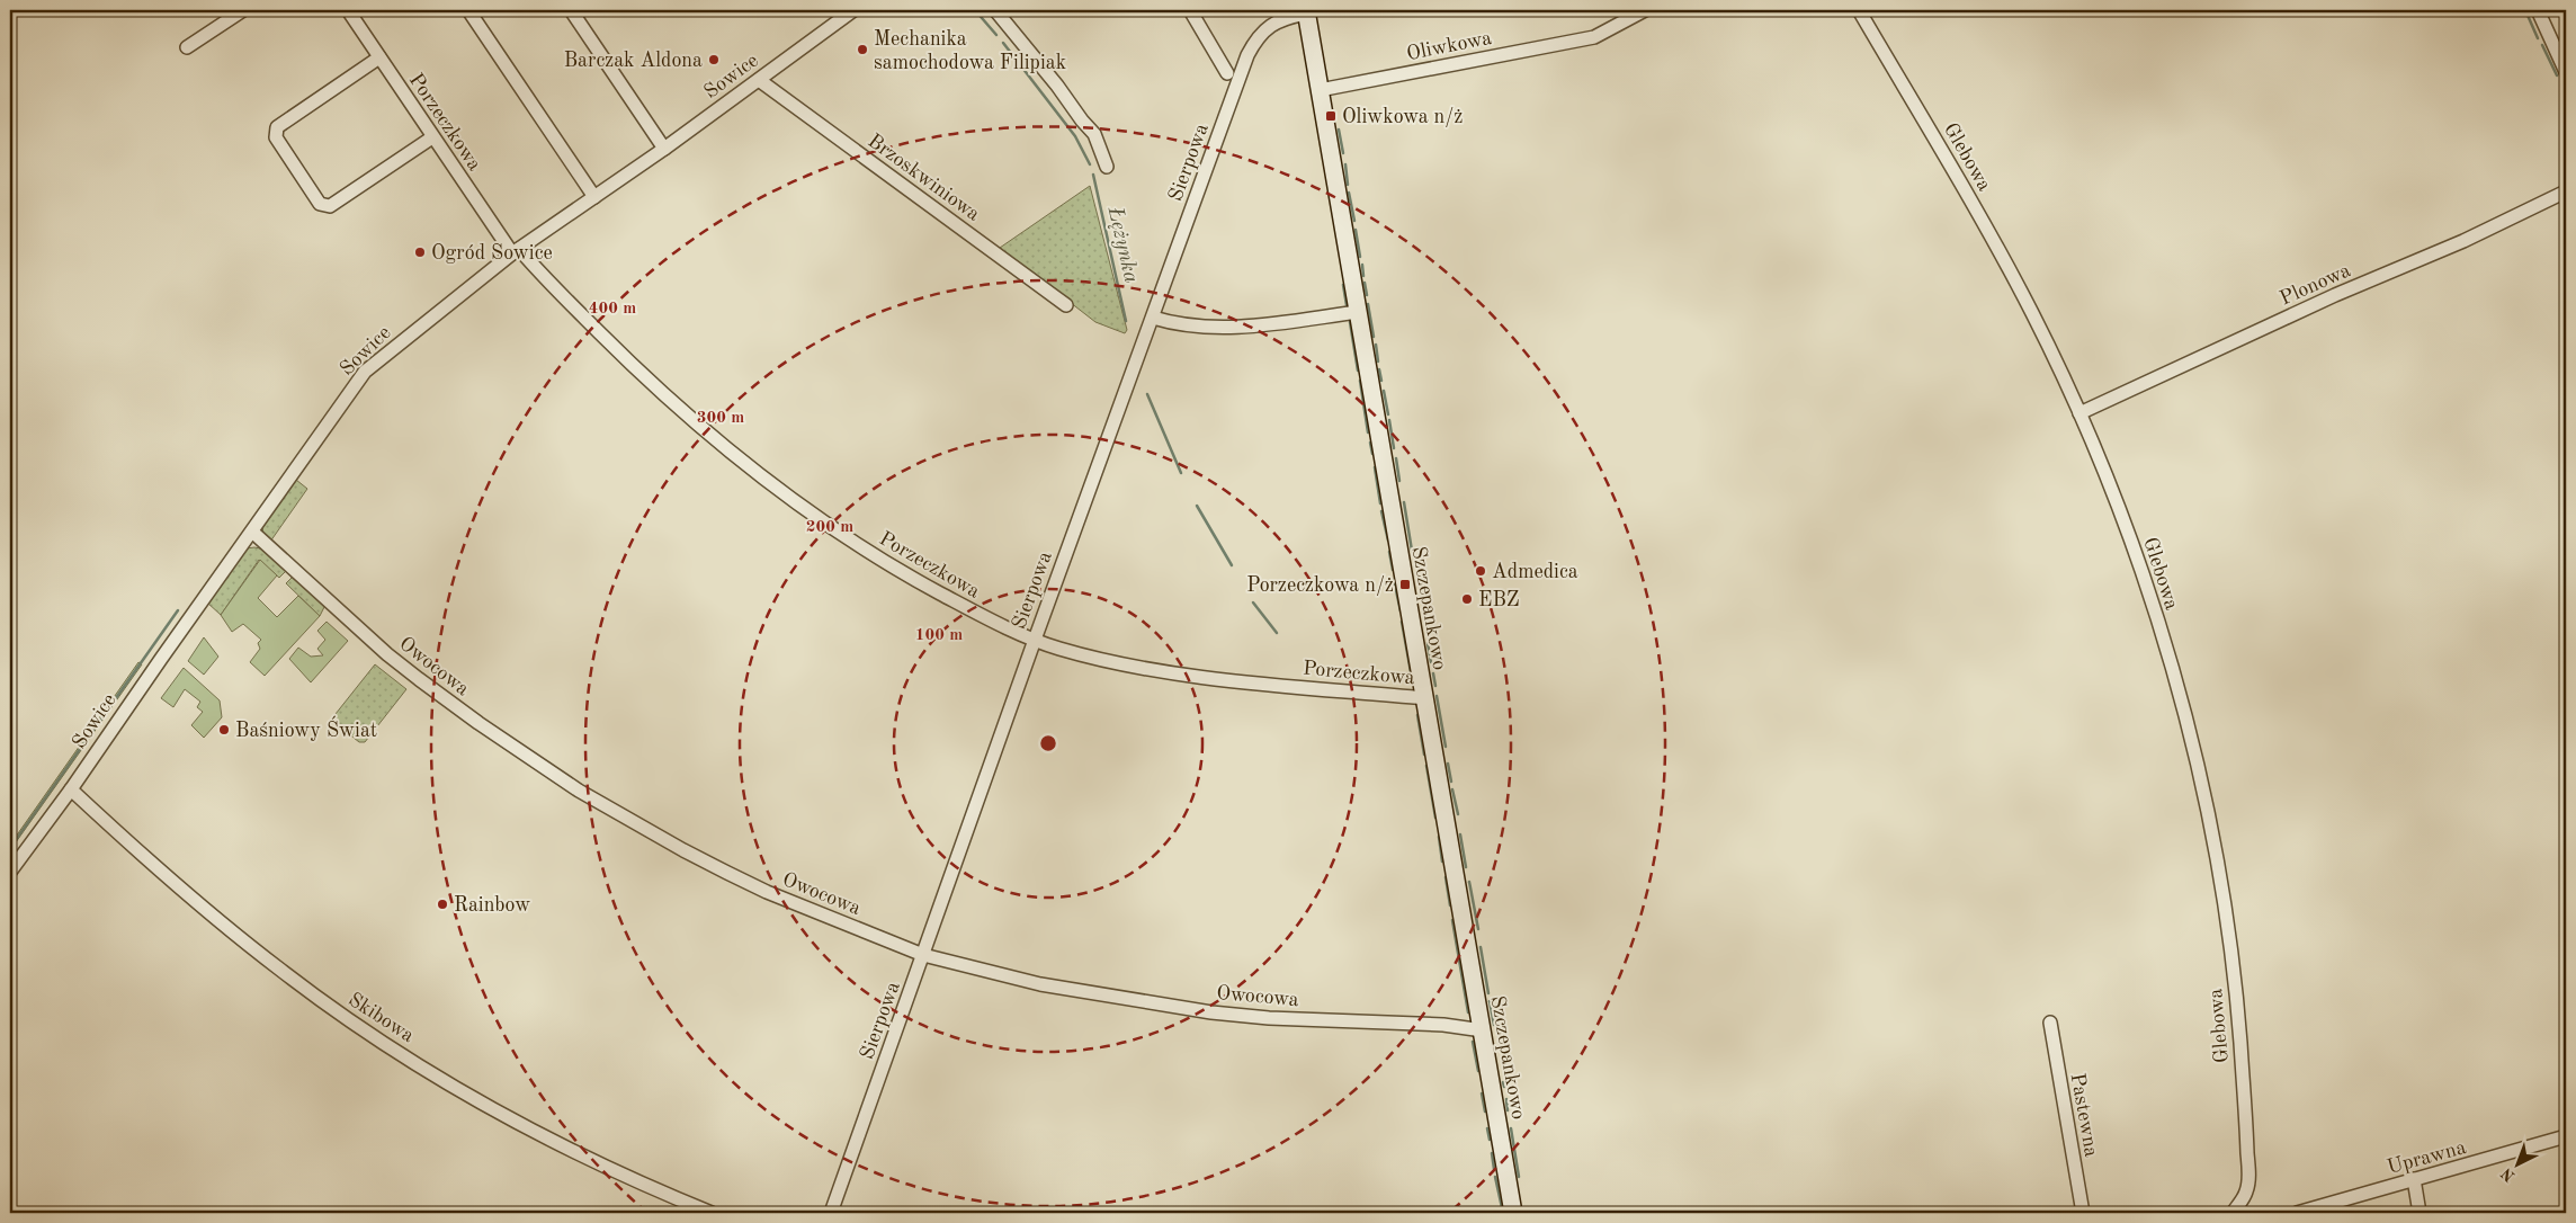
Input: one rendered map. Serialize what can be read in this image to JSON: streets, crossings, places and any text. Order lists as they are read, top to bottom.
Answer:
{
  "streets": {
    "street": [
      "Oliwkowa",
      "Sowice",
      "Porzeczkowa",
      "Glebowa",
      "Sierpowa",
      "Brzoskwiniowa",
      "Plonowa",
      "Szczepankowo",
      "Owocowa",
      "Skibowa",
      "Pastewna",
      "Uprawna"
    ]
  },
  "crossings": [
    ["Oliwkowa", "Szczepankowo"],
    ["Sowice", "Porzeczkowa"],
    ["Sowice", "Brzoskwiniowa"],
    ["Sowice", "Owocowa"],
    ["Sowice", "Skibowa"],
    ["Porzeczkowa", "Sierpowa"],
    ["Porzeczkowa", "Szczepankowo"],
    ["Glebowa", "Plonowa"],
    ["Sierpowa", "Szczepankowo"],
    ["Sierpowa", "Owocowa"],
    ["Szczepankowo", "Owocowa"]
  ],
  "water": ["Łężynka"],
  "places": {
    "other": [
      "Mechanika samochodowa Filipiak",
      "Barczak Aldona",
      "Ogród Sowice",
      "Admedica",
      "EBZ",
      "Baśniowy Świat",
      "Rainbow"
    ],
    "transit": ["Oliwkowa n/ż", "Porzeczkowa n/ż"]
  },
  "north": "bottom left",
  "rings": [
    "400 m",
    "300 m",
    "200 m",
    "100 m"
  ]
}
